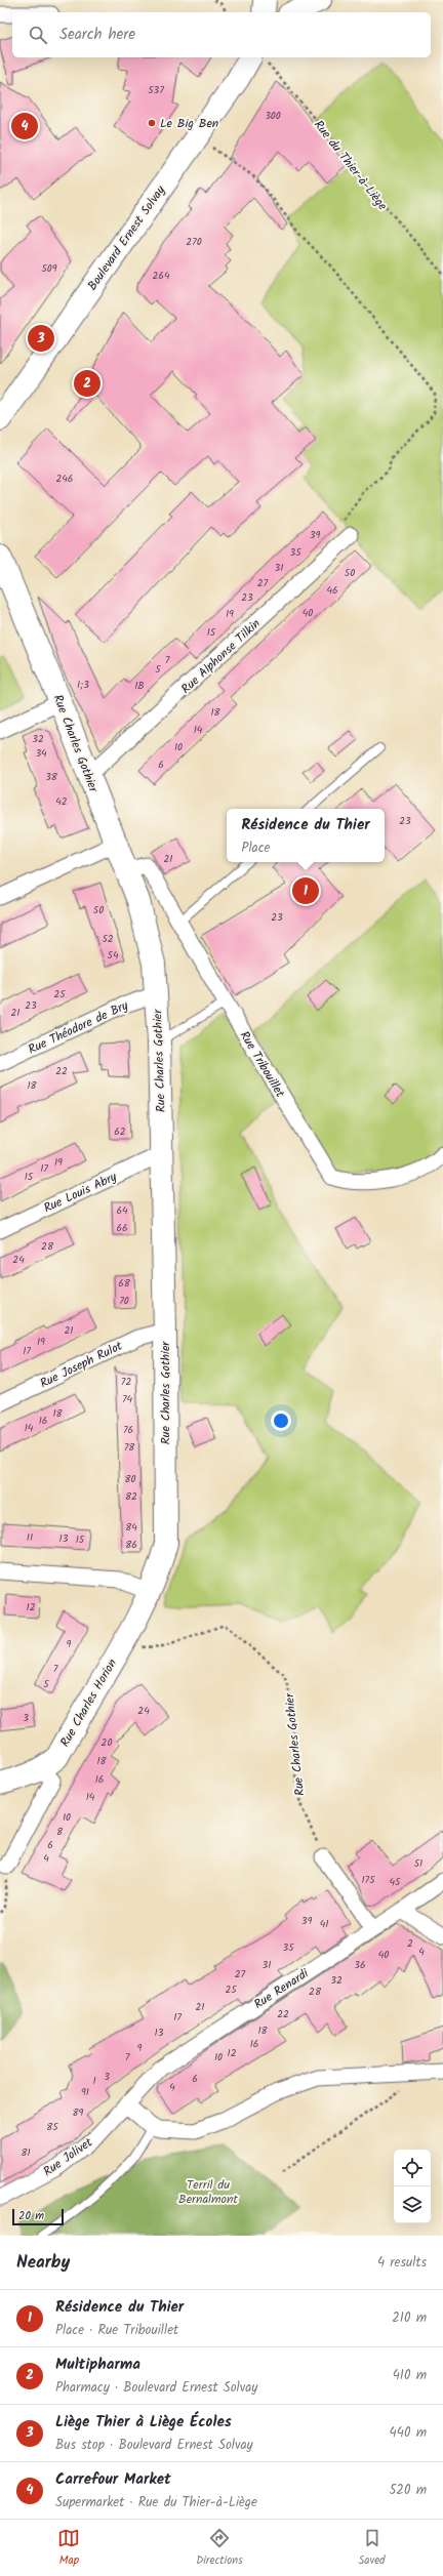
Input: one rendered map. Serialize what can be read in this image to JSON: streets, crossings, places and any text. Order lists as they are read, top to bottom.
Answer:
{
  "streets": {
    "street": [
      "Boulevard Ernest Solvay",
      "Rue Alphonse Tilkin",
      "Rue Charles Gothier",
      "Rue Théodore de Bry",
      "Rue Tribouillet",
      "Rue Louis Abry",
      "Rue Joseph Rulot",
      "Rue Charles Horion",
      "Rue Renardi",
      "Rue Jolivet"
    ],
    "path": ["Rue du Thier-à-Liège"]
  },
  "crossings": [
    ["Rue du Thier-à-Liège", "Boulevard Ernest Solvay"],
    ["Rue Alphonse Tilkin", "Rue Charles Gothier"],
    ["Rue Charles Gothier", "Rue Théodore de Bry"],
    ["Rue Charles Gothier", "Rue Tribouillet"],
    ["Rue Charles Gothier", "Rue Louis Abry"],
    ["Rue Charles Gothier", "Rue Joseph Rulot"],
    ["Rue Charles Gothier", "Rue Charles Horion"],
    ["Rue Renardi", "Rue Jolivet"]
  ],
  "parks": ["Terril du Bernalmont"],
  "places": ["Le Big Ben"],
  "house_numbers": [
    "537",
    "300",
    "270",
    "509",
    "264",
    "246",
    "39",
    "35",
    "31",
    "50",
    "27",
    "46",
    "23",
    "40",
    "19",
    "15",
    "7",
    "5",
    "1;3",
    "1B",
    "18",
    "14",
    "32",
    "10",
    "34",
    "6",
    "38",
    "42",
    "23",
    "21",
    "50",
    "23",
    "52",
    "54",
    "25",
    "23",
    "21",
    "22",
    "18",
    "62",
    "19",
    "17",
    "15",
    "64",
    "66",
    "28",
    "24",
    "68",
    "70",
    "21",
    "19",
    "17",
    "72",
    "74",
    "18",
    "16",
    "14",
    "76",
    "78",
    "80",
    "82",
    "84",
    "11",
    "13",
    "15",
    "86",
    "12",
    "9",
    "7",
    "5",
    "24",
    "3",
    "20",
    "18",
    "16",
    "14",
    "10",
    "8",
    "6",
    "4",
    "51",
    "175",
    "45",
    "39",
    "41",
    "2",
    "35",
    "4",
    "40",
    "31",
    "36",
    "27",
    "32",
    "25",
    "28",
    "21",
    "22",
    "17",
    "18",
    "13",
    "16",
    "9",
    "12",
    "7",
    "10",
    "3",
    "6",
    "1",
    "4",
    "91",
    "89",
    "85",
    "81"
  ],
  "scale_bar": "20 m",
  "page": {
    "search": "Search here",
    "pins": [
      "4",
      "3",
      "2",
      "1"
    ],
    "popup": ["Résidence du Thier", "Place"],
    "scale": "20 m",
    "heading": ["Nearby", "4 results"],
    "list": [
      {
        "mark": "1",
        "name": "Résidence du Thier",
        "note": "Place · Rue Tribouillet",
        "value": "210 m"
      },
      {
        "mark": "2",
        "name": "Multipharma",
        "note": "Pharmacy · Boulevard Ernest Solvay",
        "value": "410 m"
      },
      {
        "mark": "3",
        "name": "Liège Thier à Liège Écoles",
        "note": "Bus stop · Boulevard Ernest Solvay",
        "value": "440 m"
      },
      {
        "mark": "4",
        "name": "Carrefour Market",
        "note": "Supermarket · Rue du Thier-à-Liège",
        "value": "520 m"
      }
    ],
    "nav": ["Map", "Directions", "Saved"]
  }
}
